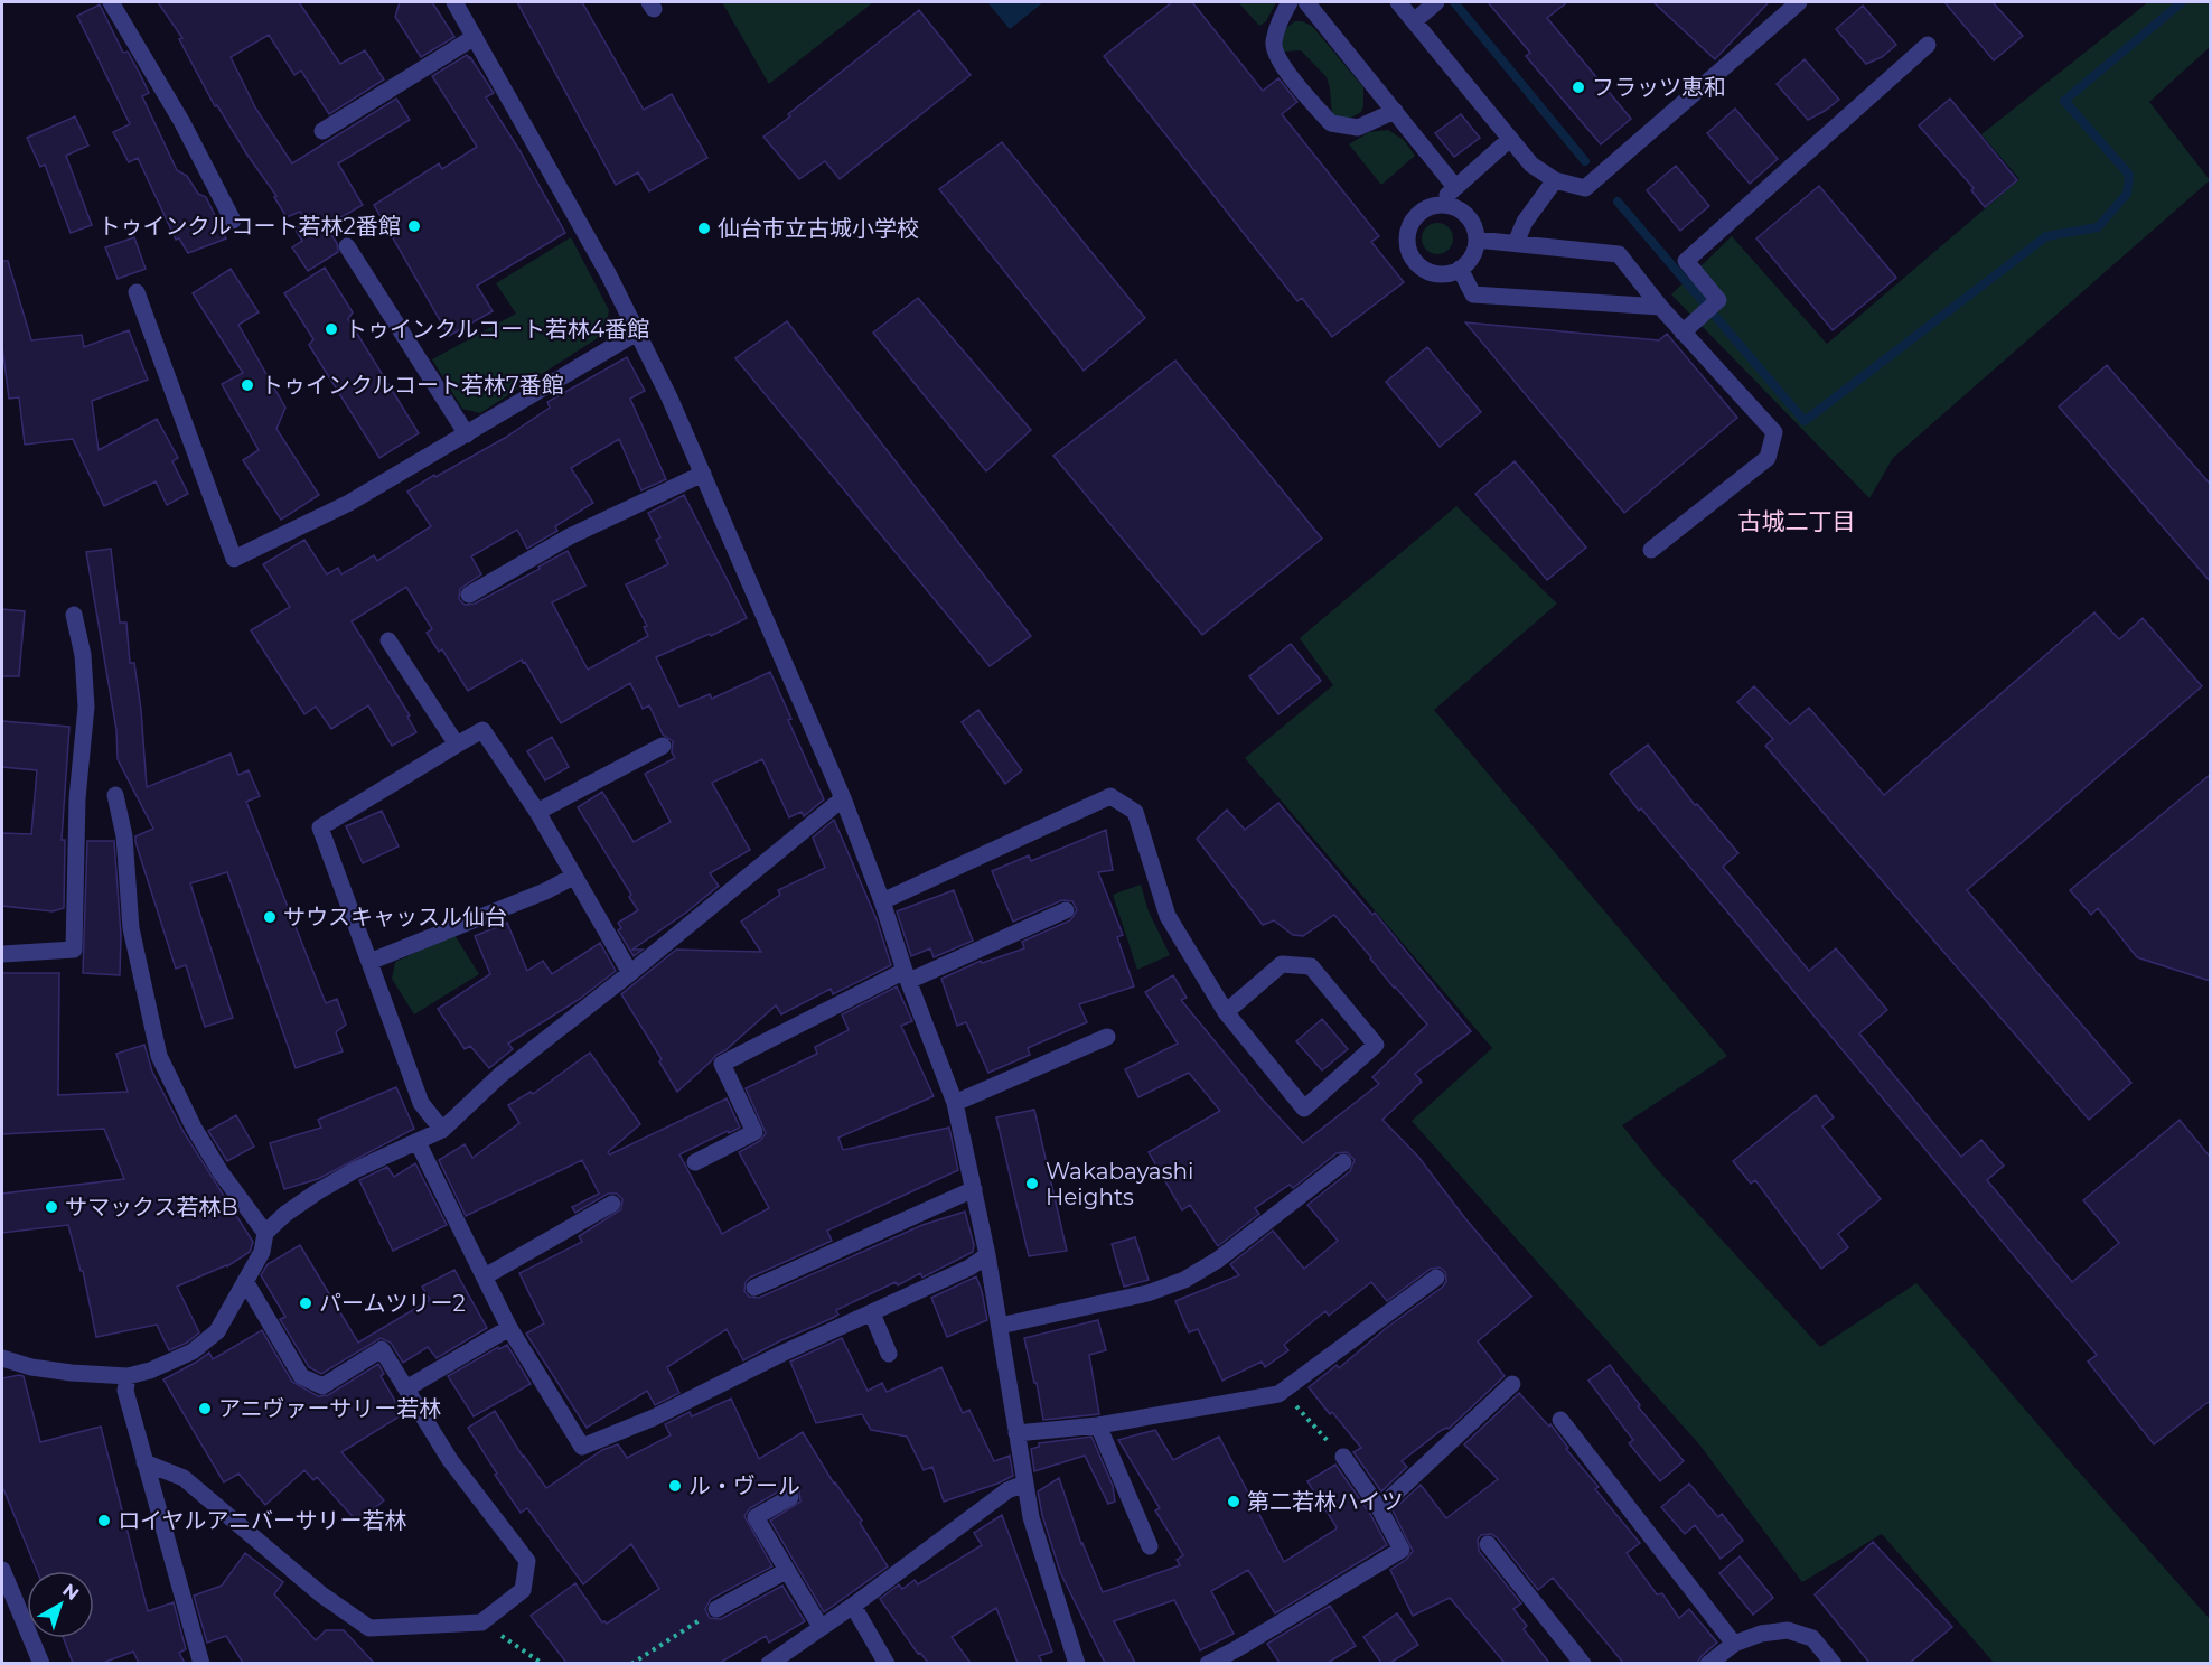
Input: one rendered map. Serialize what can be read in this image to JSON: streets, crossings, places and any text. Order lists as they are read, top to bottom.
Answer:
{
  "districts": ["古城二丁目"],
  "places": [
    "フラッツ恵和",
    "トゥインクルコート若林2番館",
    "仙台市立古城小学校",
    "トゥインクルコート若林4番館",
    "トゥインクルコート若林7番館",
    "サウスキャッスル仙台",
    "Wakabayashi Heights",
    "サマックス若林B",
    "パームツリー2",
    "アニヴァーサリー若林",
    "ル・ヴール",
    "第二若林ハイツ",
    "ロイヤルアニバーサリー若林"
  ],
  "north": "top right"
}
